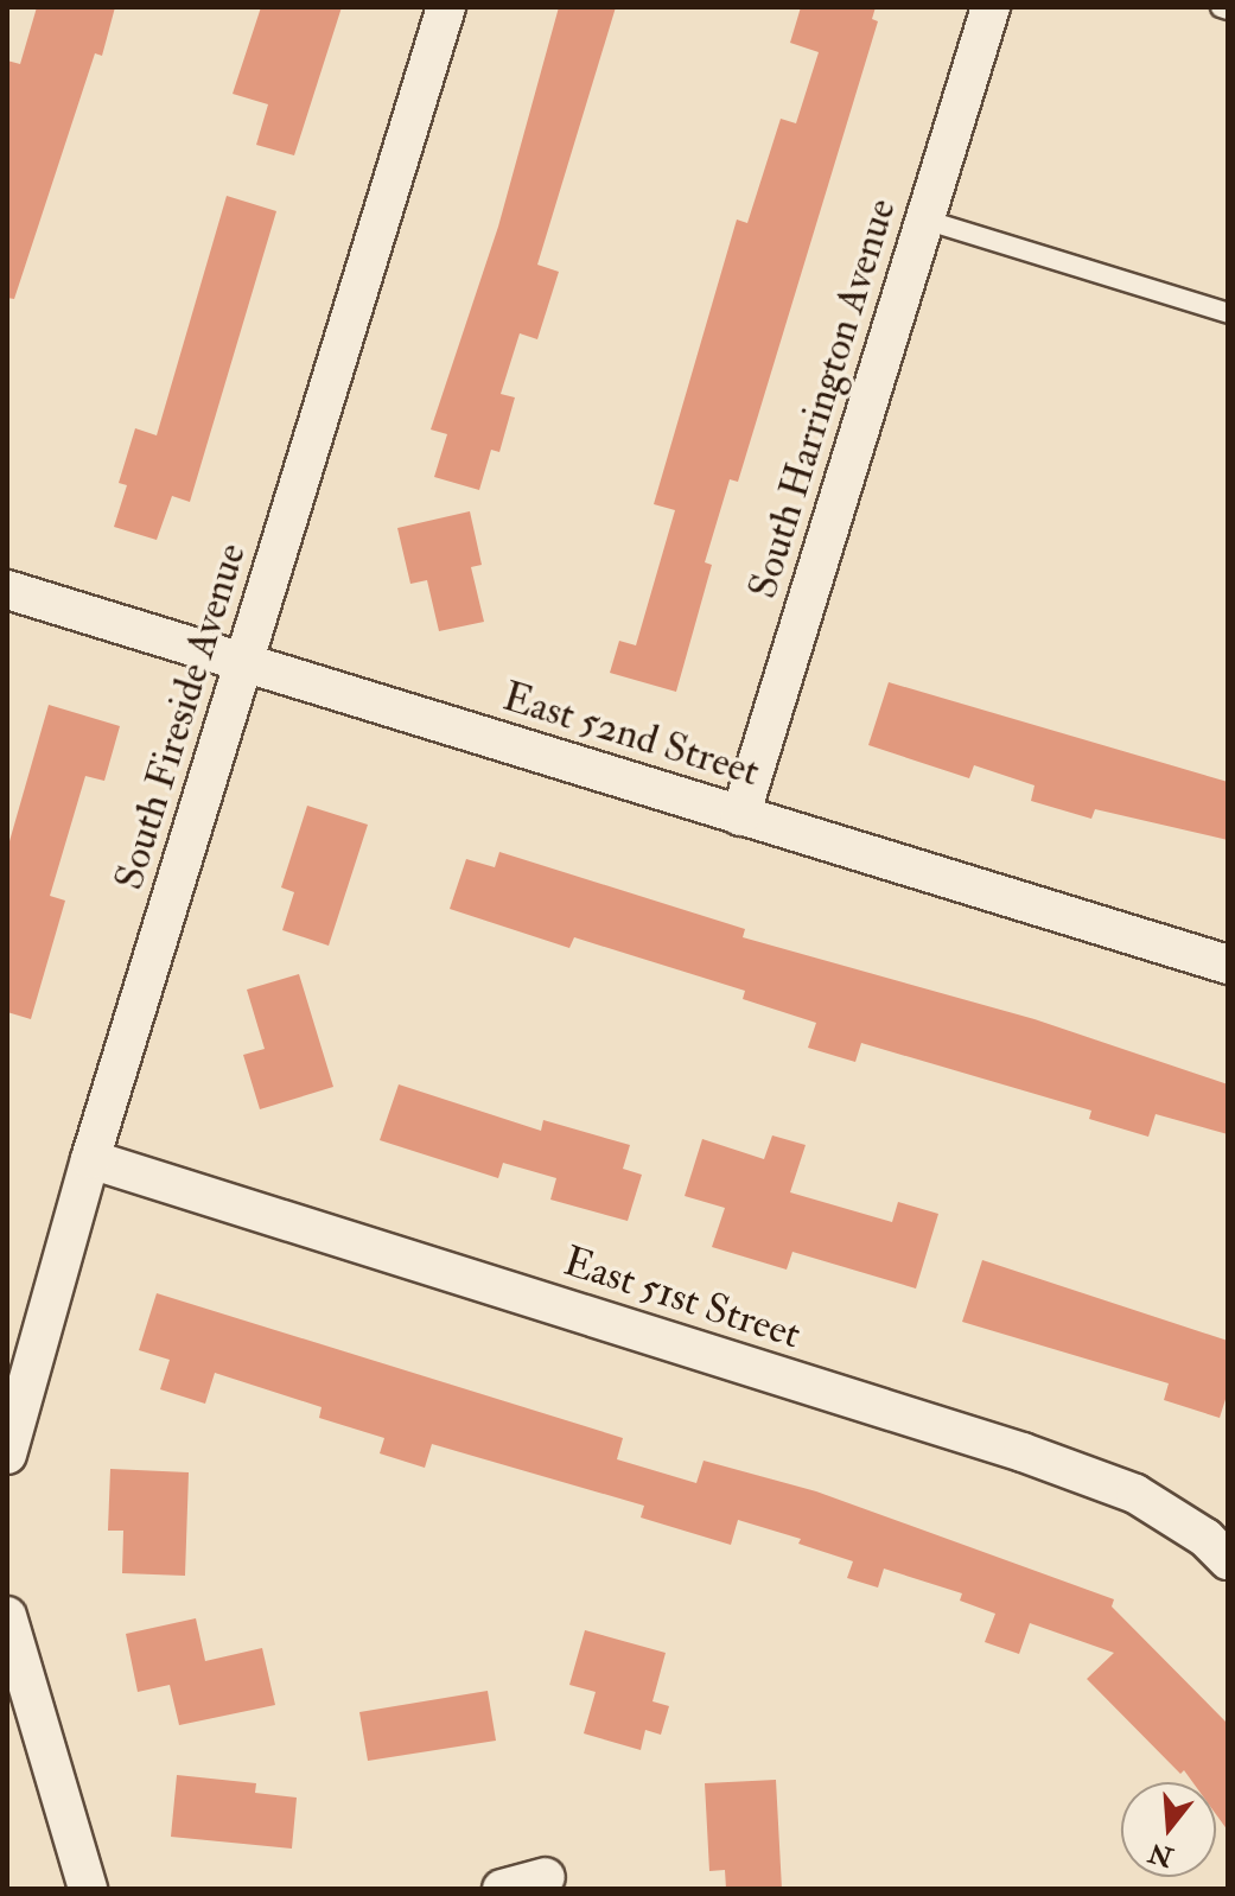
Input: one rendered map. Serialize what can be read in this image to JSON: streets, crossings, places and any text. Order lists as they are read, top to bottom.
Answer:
{
  "streets": {
    "street": [
      "South Harrington Avenue",
      "South Fireside Avenue",
      "East 52nd Street",
      "East 51st Street"
    ]
  },
  "crossings": [
    ["South Harrington Avenue", "East 52nd Street"],
    ["South Fireside Avenue", "East 52nd Street"],
    ["South Fireside Avenue", "East 51st Street"]
  ],
  "north": "bottom"
}
